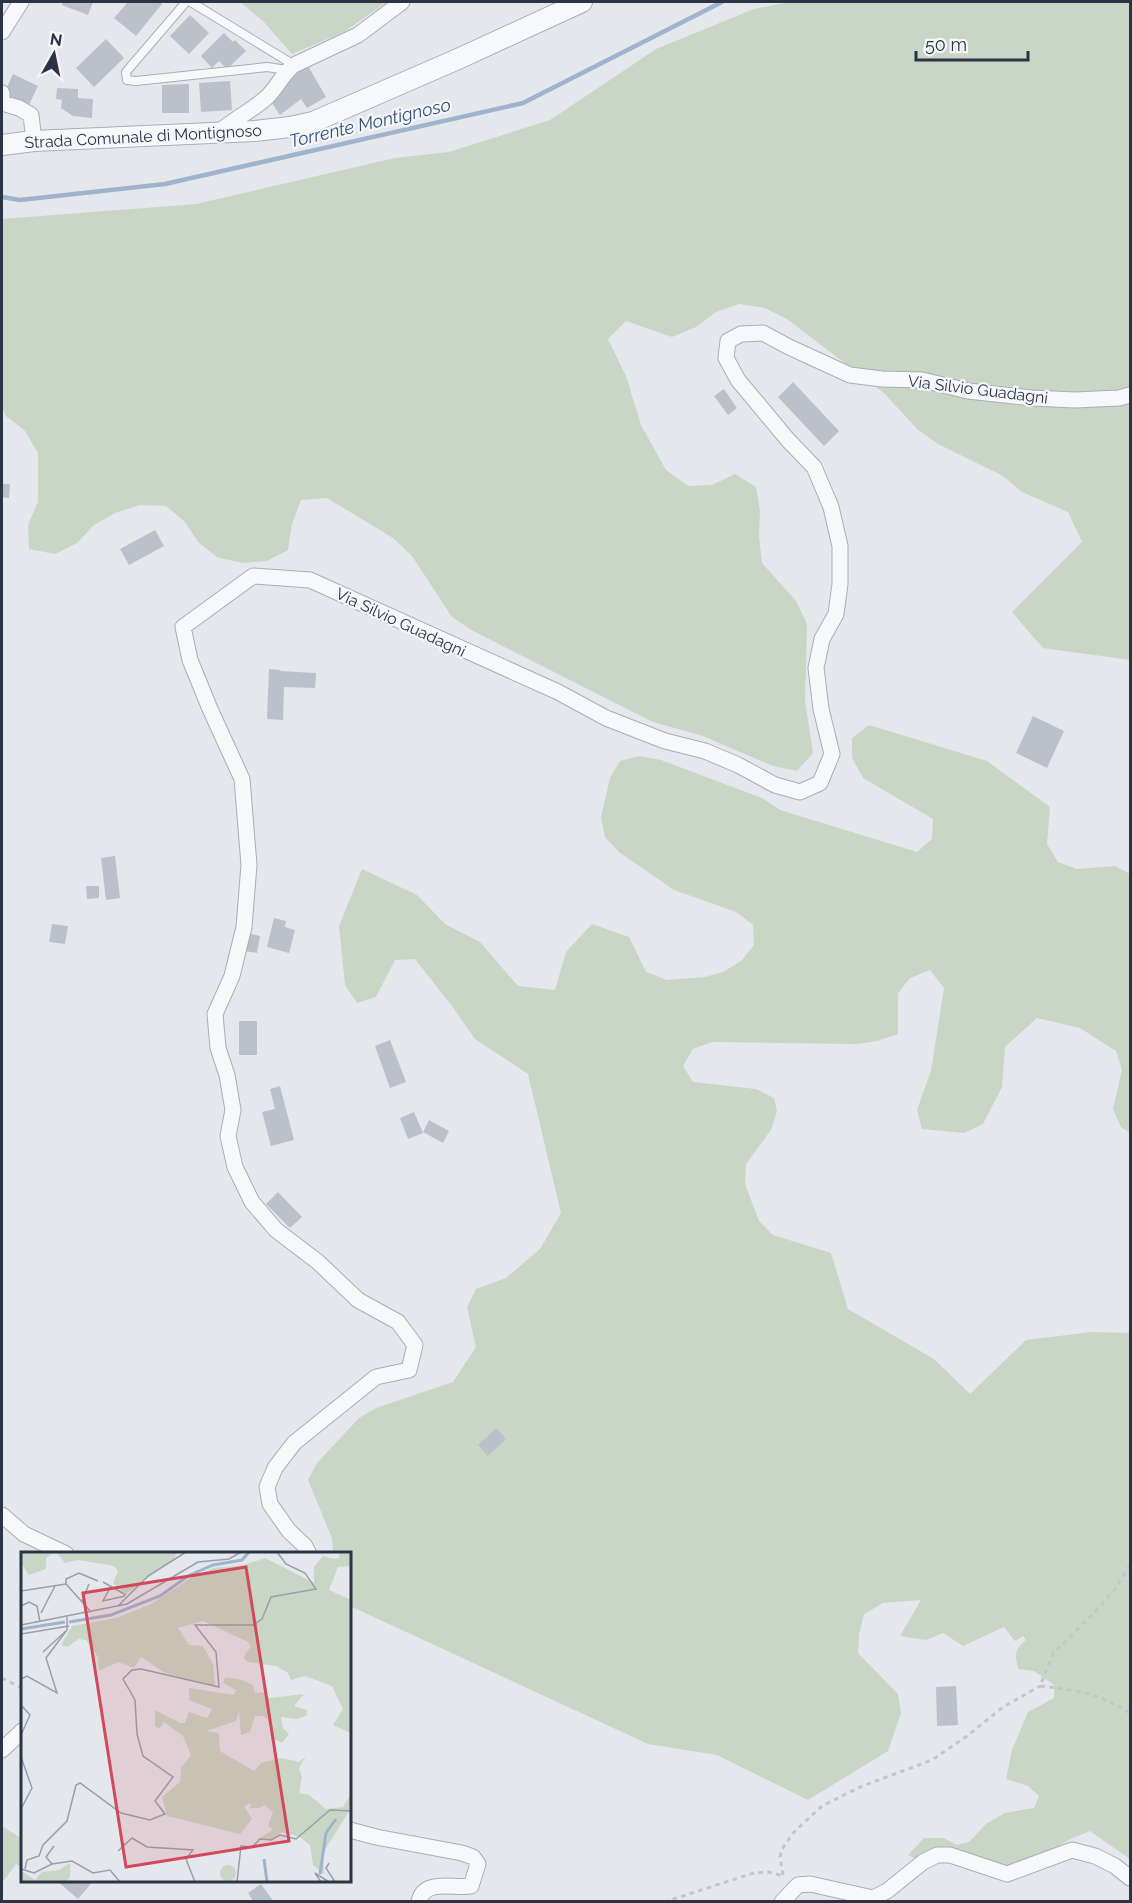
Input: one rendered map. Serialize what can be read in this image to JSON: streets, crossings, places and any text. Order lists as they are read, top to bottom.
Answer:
{
  "streets": {
    "street": ["Strada Comunale di Montignoso", "Via Silvio Guadagni"]
  },
  "water": ["Torrente Montignoso"],
  "scale_bar": "50 m",
  "north": "top"
}
